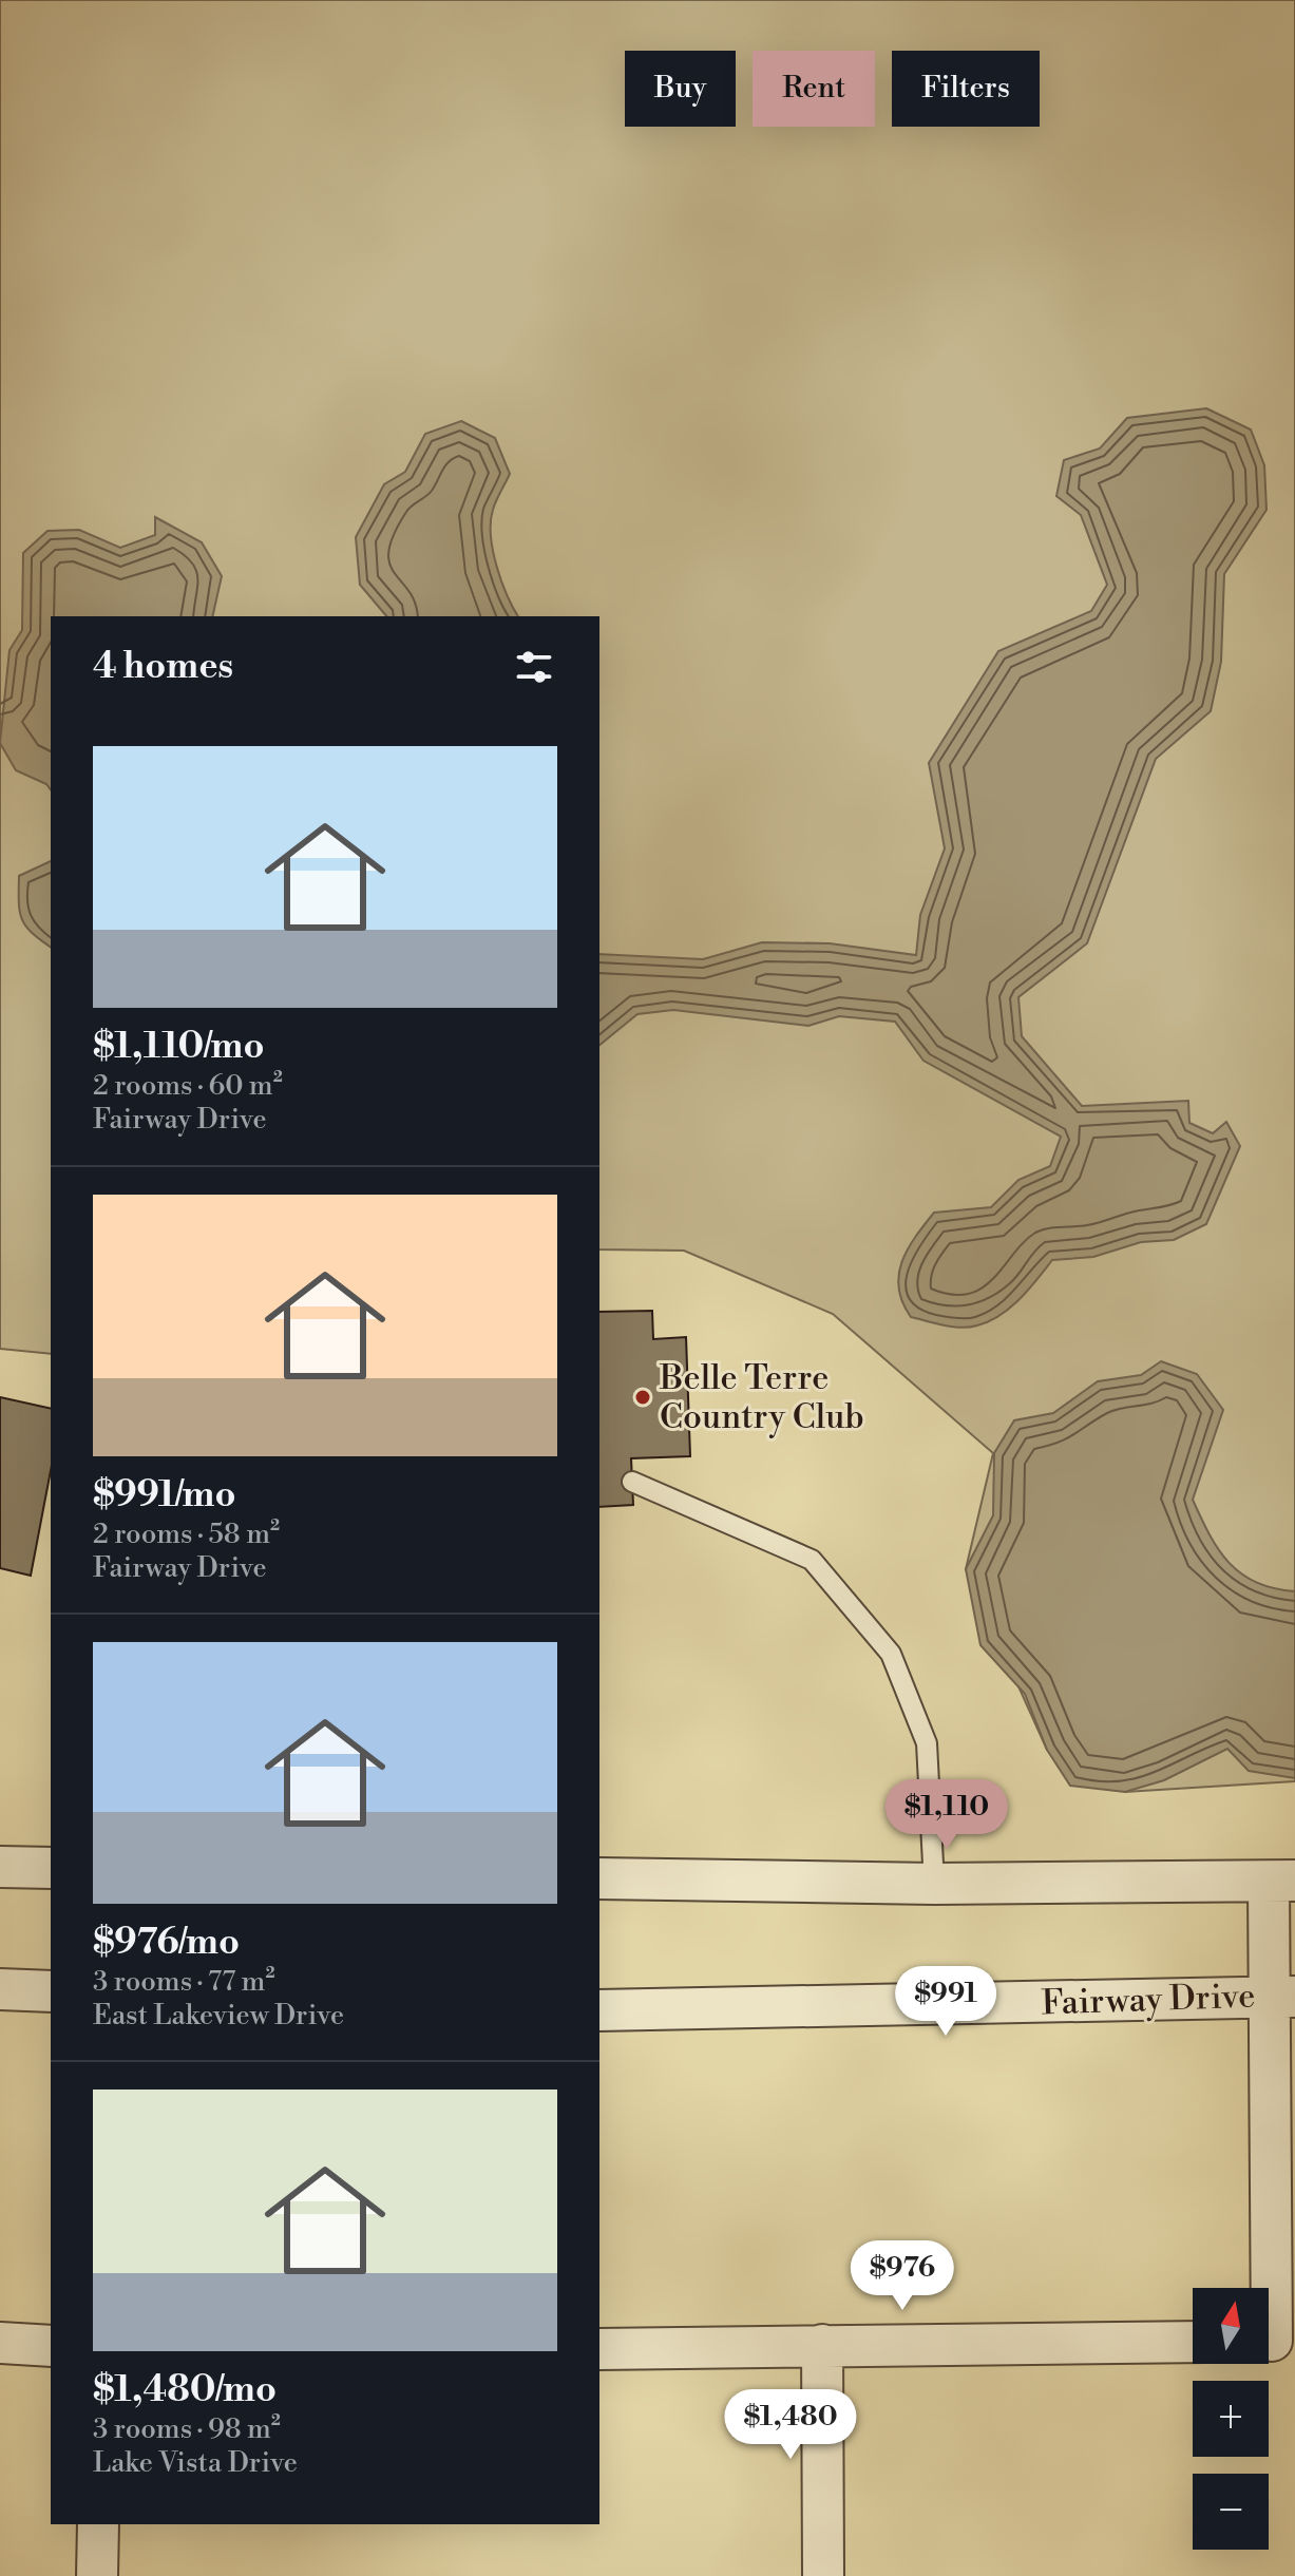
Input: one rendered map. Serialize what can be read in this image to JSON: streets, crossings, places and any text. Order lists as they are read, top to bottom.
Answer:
{
  "streets": {
    "street": ["Fairway Drive"]
  },
  "places": ["Belle Terre Country Club"],
  "north": "top",
  "page": {
    "chip": ["Buy", "Rent", "Filters"],
    "heading": "4 homes",
    "list": [
      {
        "name": "$1,110/mo",
        "note": "2 rooms · 60 m² · Fairway Drive"
      },
      {
        "name": "$991/mo",
        "note": "2 rooms · 58 m² · Fairway Drive"
      },
      {
        "name": "$976/mo",
        "note": "3 rooms · 77 m² · East Lakeview Drive"
      },
      {
        "name": "$1,480/mo",
        "note": "3 rooms · 98 m² · Lake Vista Drive"
      }
    ],
    "price": [
      "$1,110",
      "$991",
      "$976",
      "$1,480"
    ],
    "map_buttons": ["+", "−"]
  }
}
